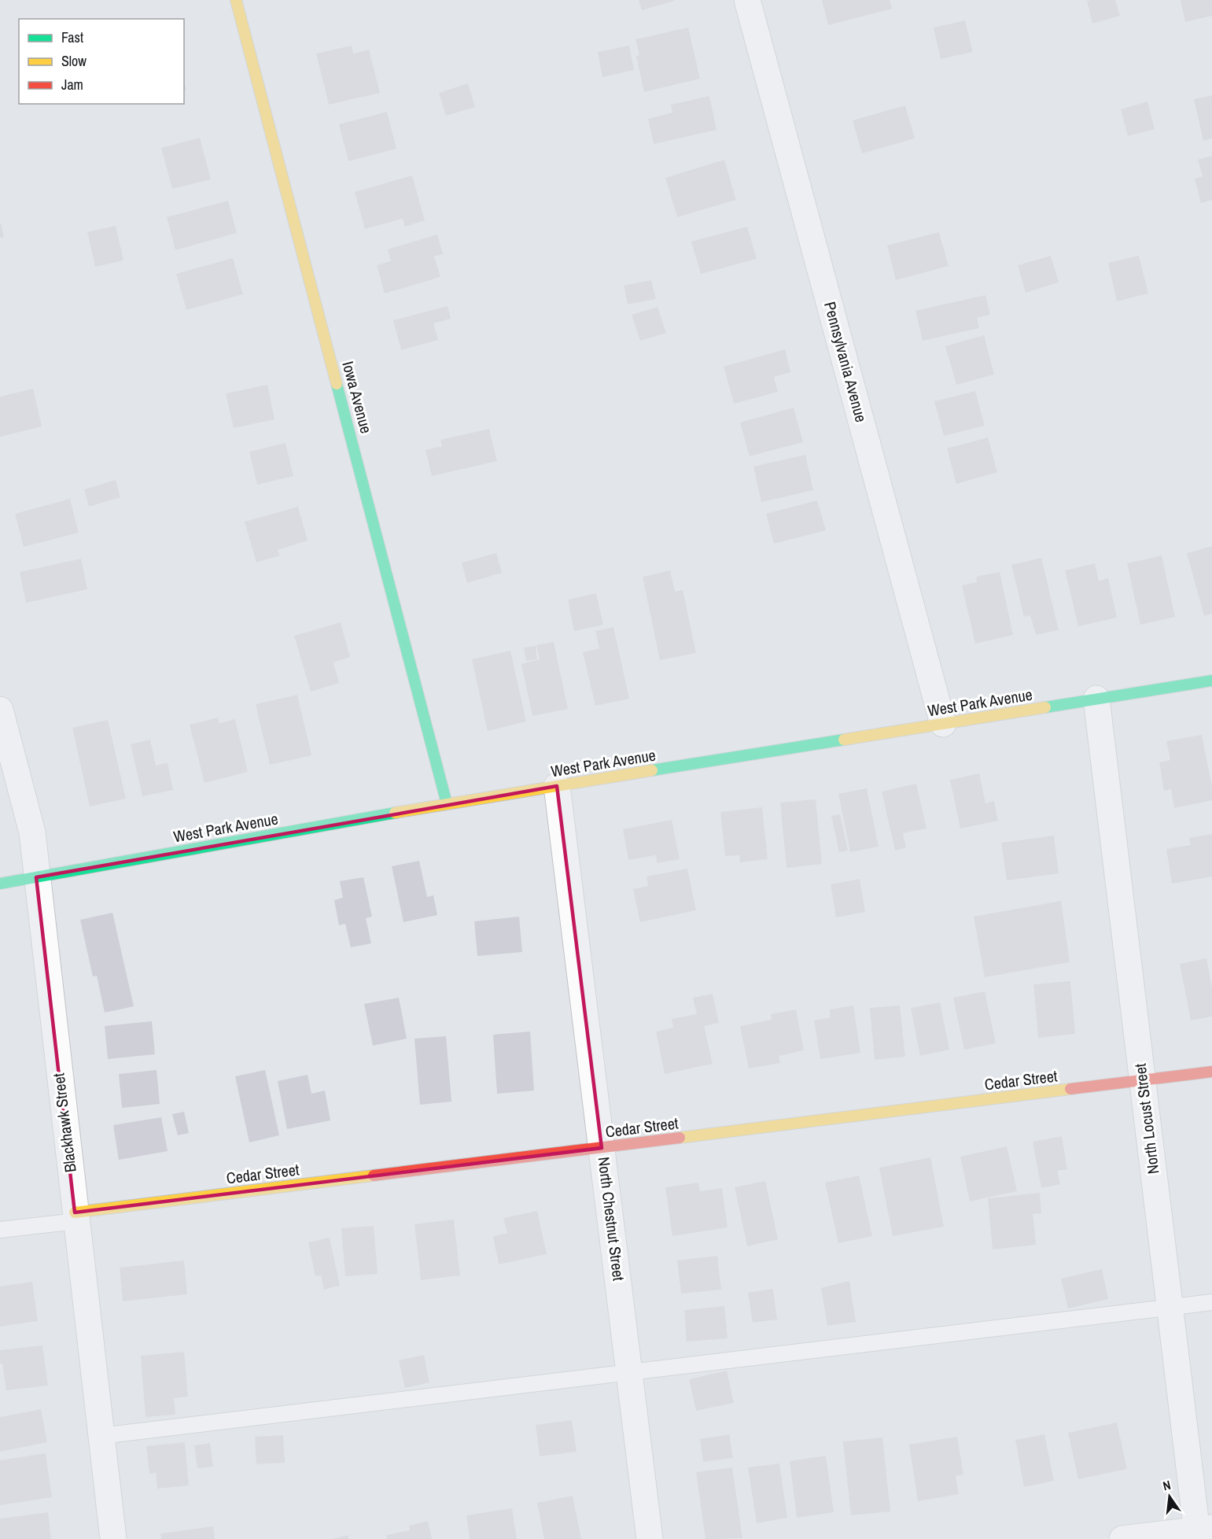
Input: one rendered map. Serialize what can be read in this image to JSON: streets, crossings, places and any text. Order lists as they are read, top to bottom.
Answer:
{
  "streets": {
    "street": [
      "Pennsylvania Avenue",
      "Iowa Avenue",
      "West Park Avenue",
      "Cedar Street",
      "North Locust Street",
      "Blackhawk Street",
      "North Chestnut Street"
    ]
  },
  "crossings": [
    ["Pennsylvania Avenue", "West Park Avenue"],
    ["Iowa Avenue", "West Park Avenue"],
    ["West Park Avenue", "North Locust Street"],
    ["West Park Avenue", "Blackhawk Street"],
    ["West Park Avenue", "North Chestnut Street"],
    ["Cedar Street", "North Locust Street"],
    ["Cedar Street", "Blackhawk Street"],
    ["Cedar Street", "North Chestnut Street"]
  ],
  "legend": ["Fast", "Slow", "Jam"],
  "north": "top"
}
